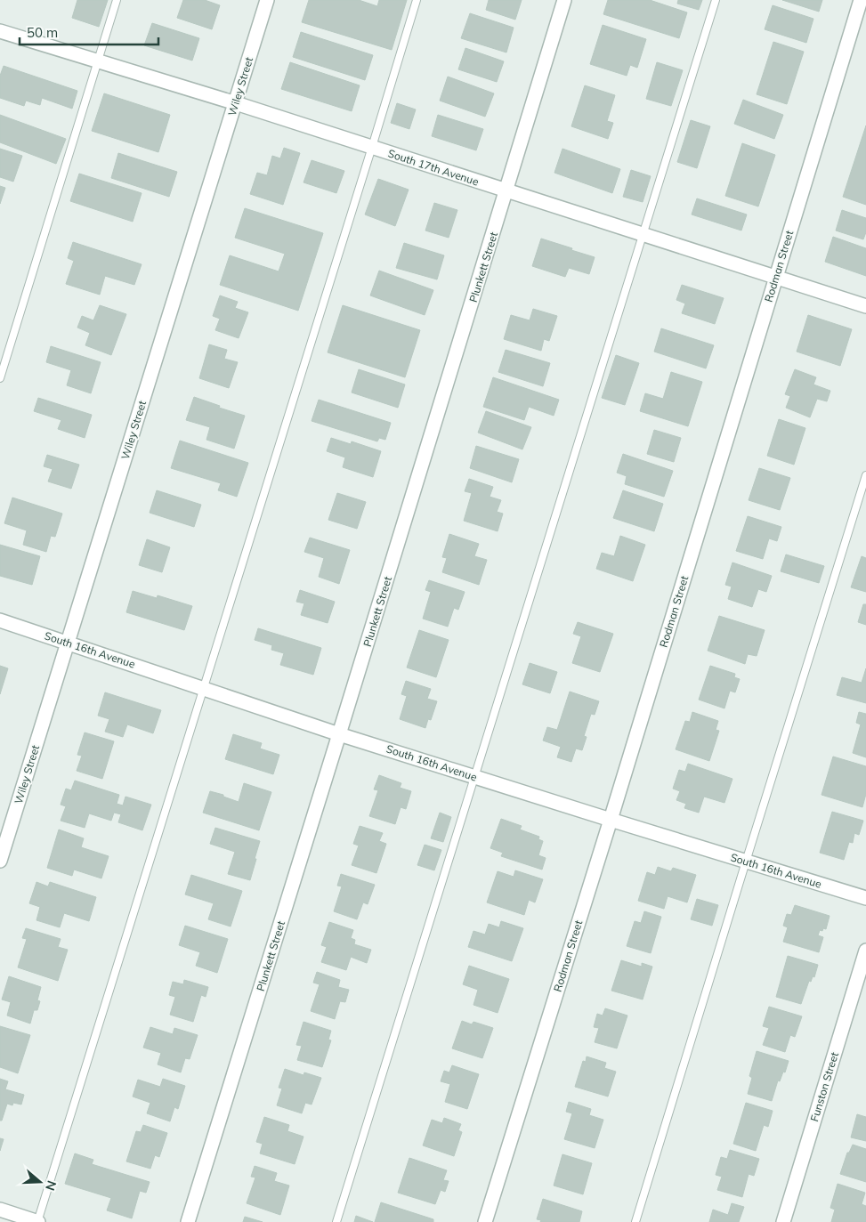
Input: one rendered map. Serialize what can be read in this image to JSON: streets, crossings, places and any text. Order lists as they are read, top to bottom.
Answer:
{
  "streets": {
    "street": [
      "Wiley Street",
      "South 17th Avenue",
      "Rodman Street",
      "Plunkett Street",
      "South 16th Avenue",
      "Funston Street"
    ]
  },
  "crossings": [
    ["Wiley Street", "South 17th Avenue"],
    ["Wiley Street", "South 16th Avenue"],
    ["South 17th Avenue", "Rodman Street"],
    ["South 17th Avenue", "Plunkett Street"],
    ["Rodman Street", "South 16th Avenue"],
    ["Plunkett Street", "South 16th Avenue"]
  ],
  "scale_bar": "50 m",
  "north": "right"
}
